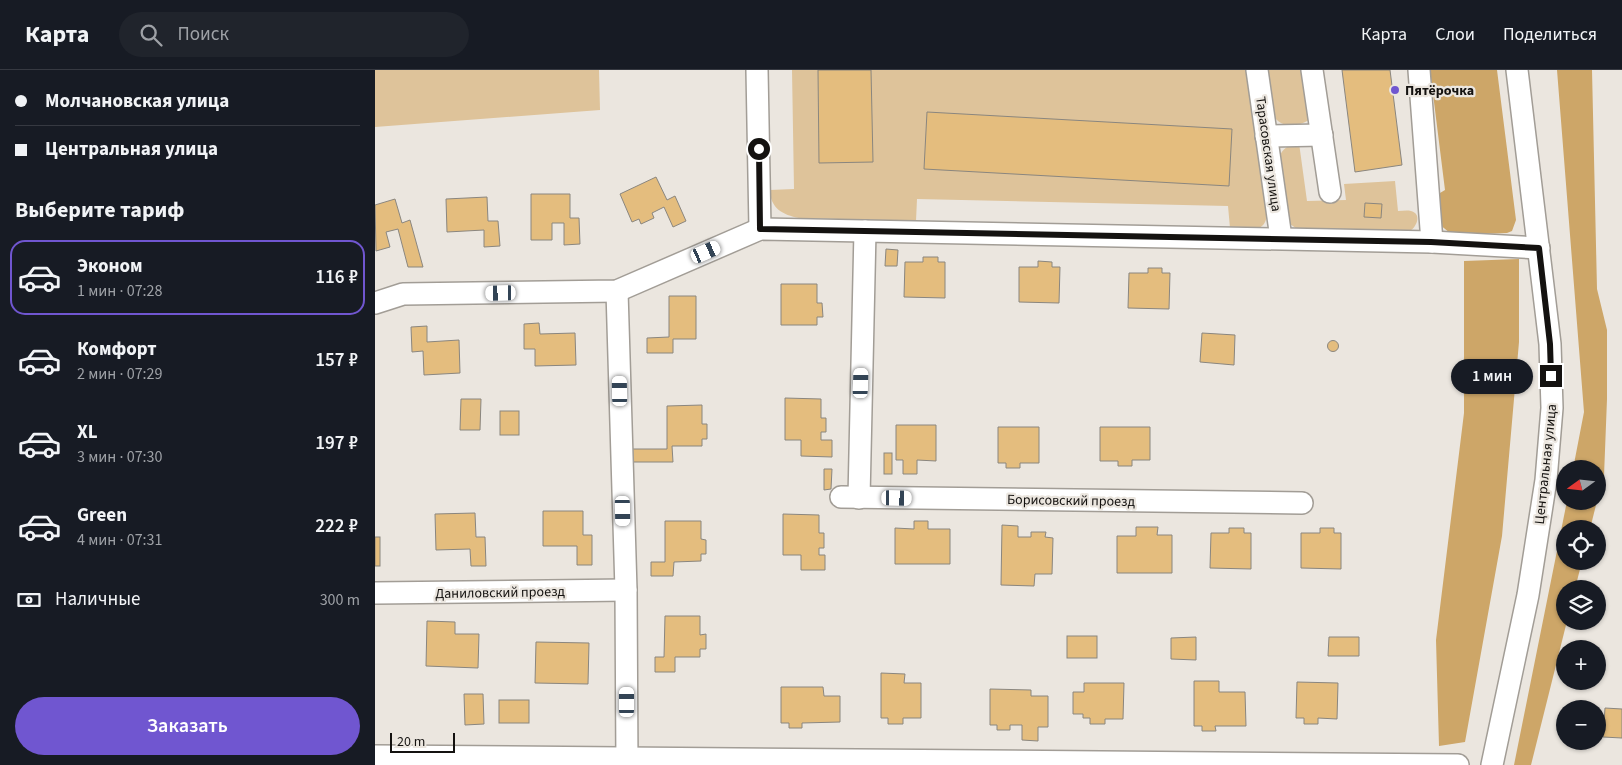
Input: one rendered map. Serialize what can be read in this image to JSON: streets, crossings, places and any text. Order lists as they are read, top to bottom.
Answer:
{
  "streets": {
    "street": [
      "Тарасовская улица",
      "Центральная улица",
      "Борисовский проезд",
      "Даниловский проезд"
    ]
  },
  "places": ["Пятёрочка"],
  "scale_bar": "20 m",
  "north": "left",
  "page": {
    "header": "Карта",
    "search": "Поиск",
    "nav": ["Карта", "Слои", "Поделиться"],
    "banner": ["Молчановская улица", "Центральная улица"],
    "heading": "Выберите тариф",
    "list": [
      {
        "name": "Эконом",
        "note": "1 мин · 07:28",
        "value": "116 ₽"
      },
      {
        "name": "Комфорт",
        "note": "2 мин · 07:29",
        "value": "157 ₽"
      },
      {
        "name": "XL",
        "note": "3 мин · 07:30",
        "value": "197 ₽"
      },
      {
        "name": "Green",
        "note": "4 мин · 07:31",
        "value": "222 ₽"
      }
    ],
    "bubble": "1 мин",
    "map_buttons": ["+", "−"],
    "pay": ["Наличные", "300 m"],
    "buttons": "Заказать",
    "scale": "20 m"
  }
}
